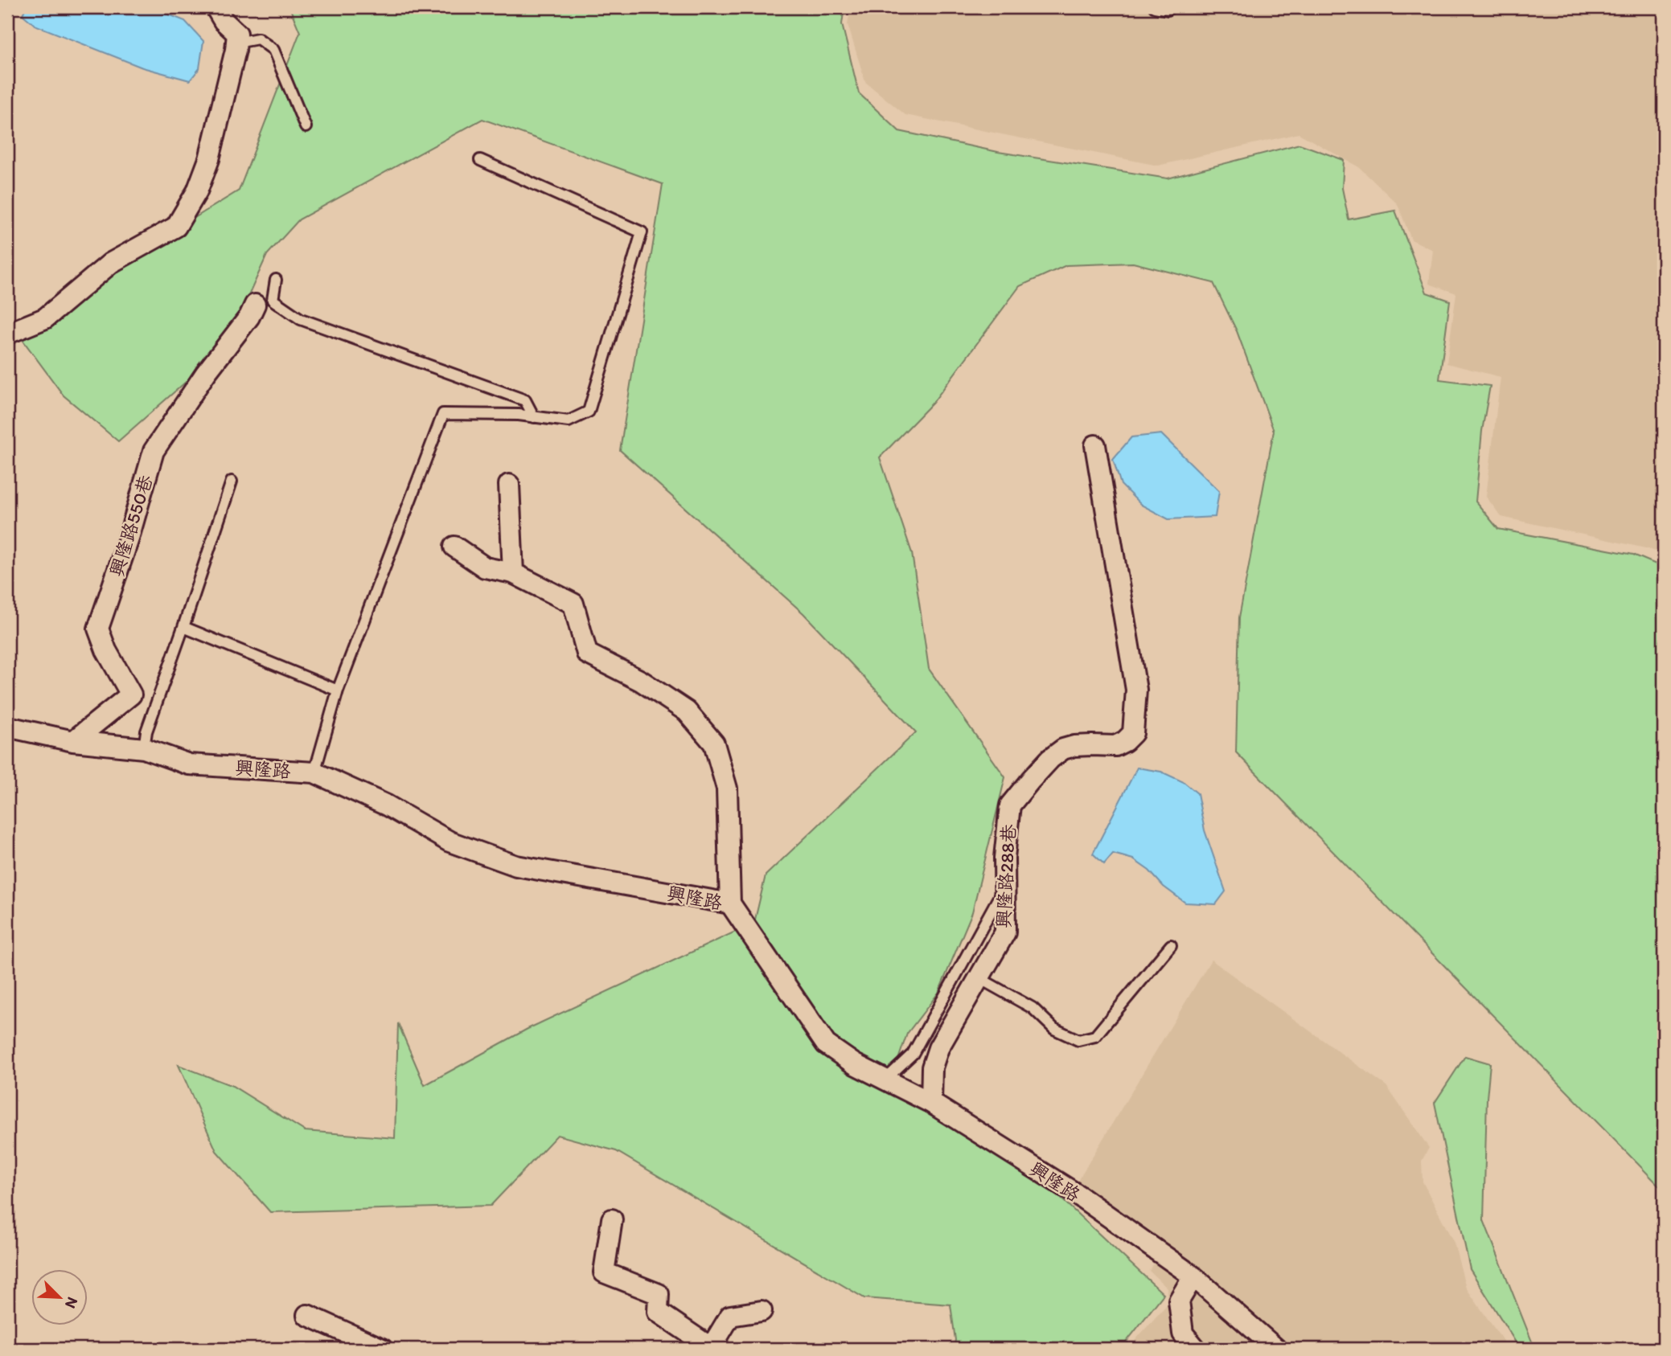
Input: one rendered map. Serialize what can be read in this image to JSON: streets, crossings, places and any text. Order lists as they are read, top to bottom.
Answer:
{
  "streets": {
    "street": ["興隆路550巷", "興隆路", "興隆路288巷"]
  },
  "crossings": [
    ["興隆路550巷", "興隆路"],
    ["興隆路", "興隆路288巷"]
  ],
  "north": "bottom right"
}
